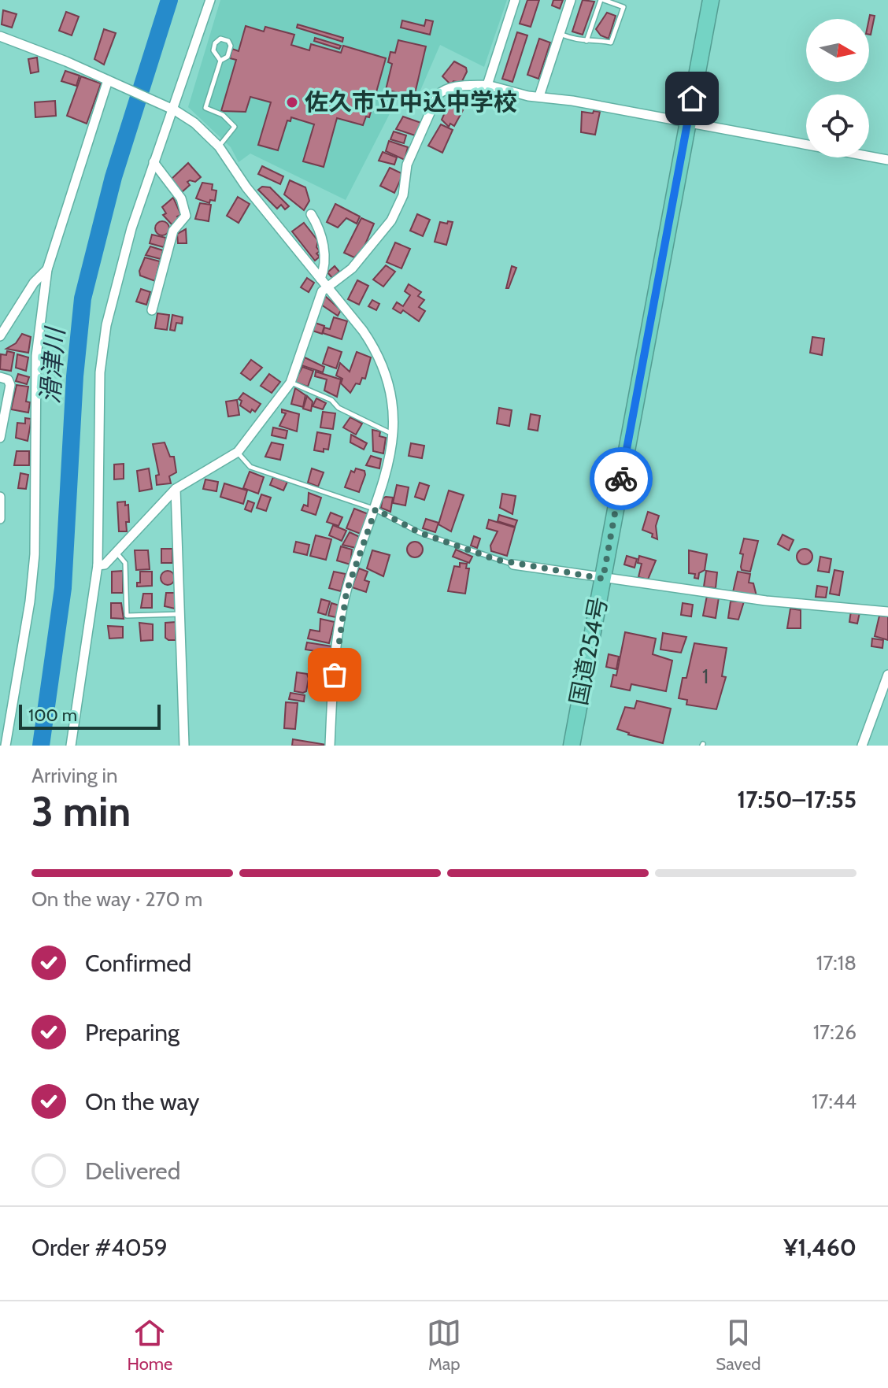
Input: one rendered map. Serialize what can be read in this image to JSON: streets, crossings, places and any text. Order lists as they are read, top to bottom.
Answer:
{
  "streets": {
    "highway": ["国道254号"]
  },
  "water": ["滑津川"],
  "places": ["佐久市立中込中学校"],
  "house_numbers": ["1"],
  "scale_bar": "100 m",
  "north": "right",
  "page": {
    "scale": "100 m",
    "heading": ["3 min", "Arriving in", "17:50–17:55"],
    "panel": ["Order #4059", "¥1,460"],
    "bar": "On the way · 270 m",
    "list": [
      ["Confirmed", "17:18"],
      ["Preparing", "17:26"],
      ["On the way", "17:44"],
      "Delivered"
    ],
    "tabs": ["Home", "Map", "Saved"]
  }
}
